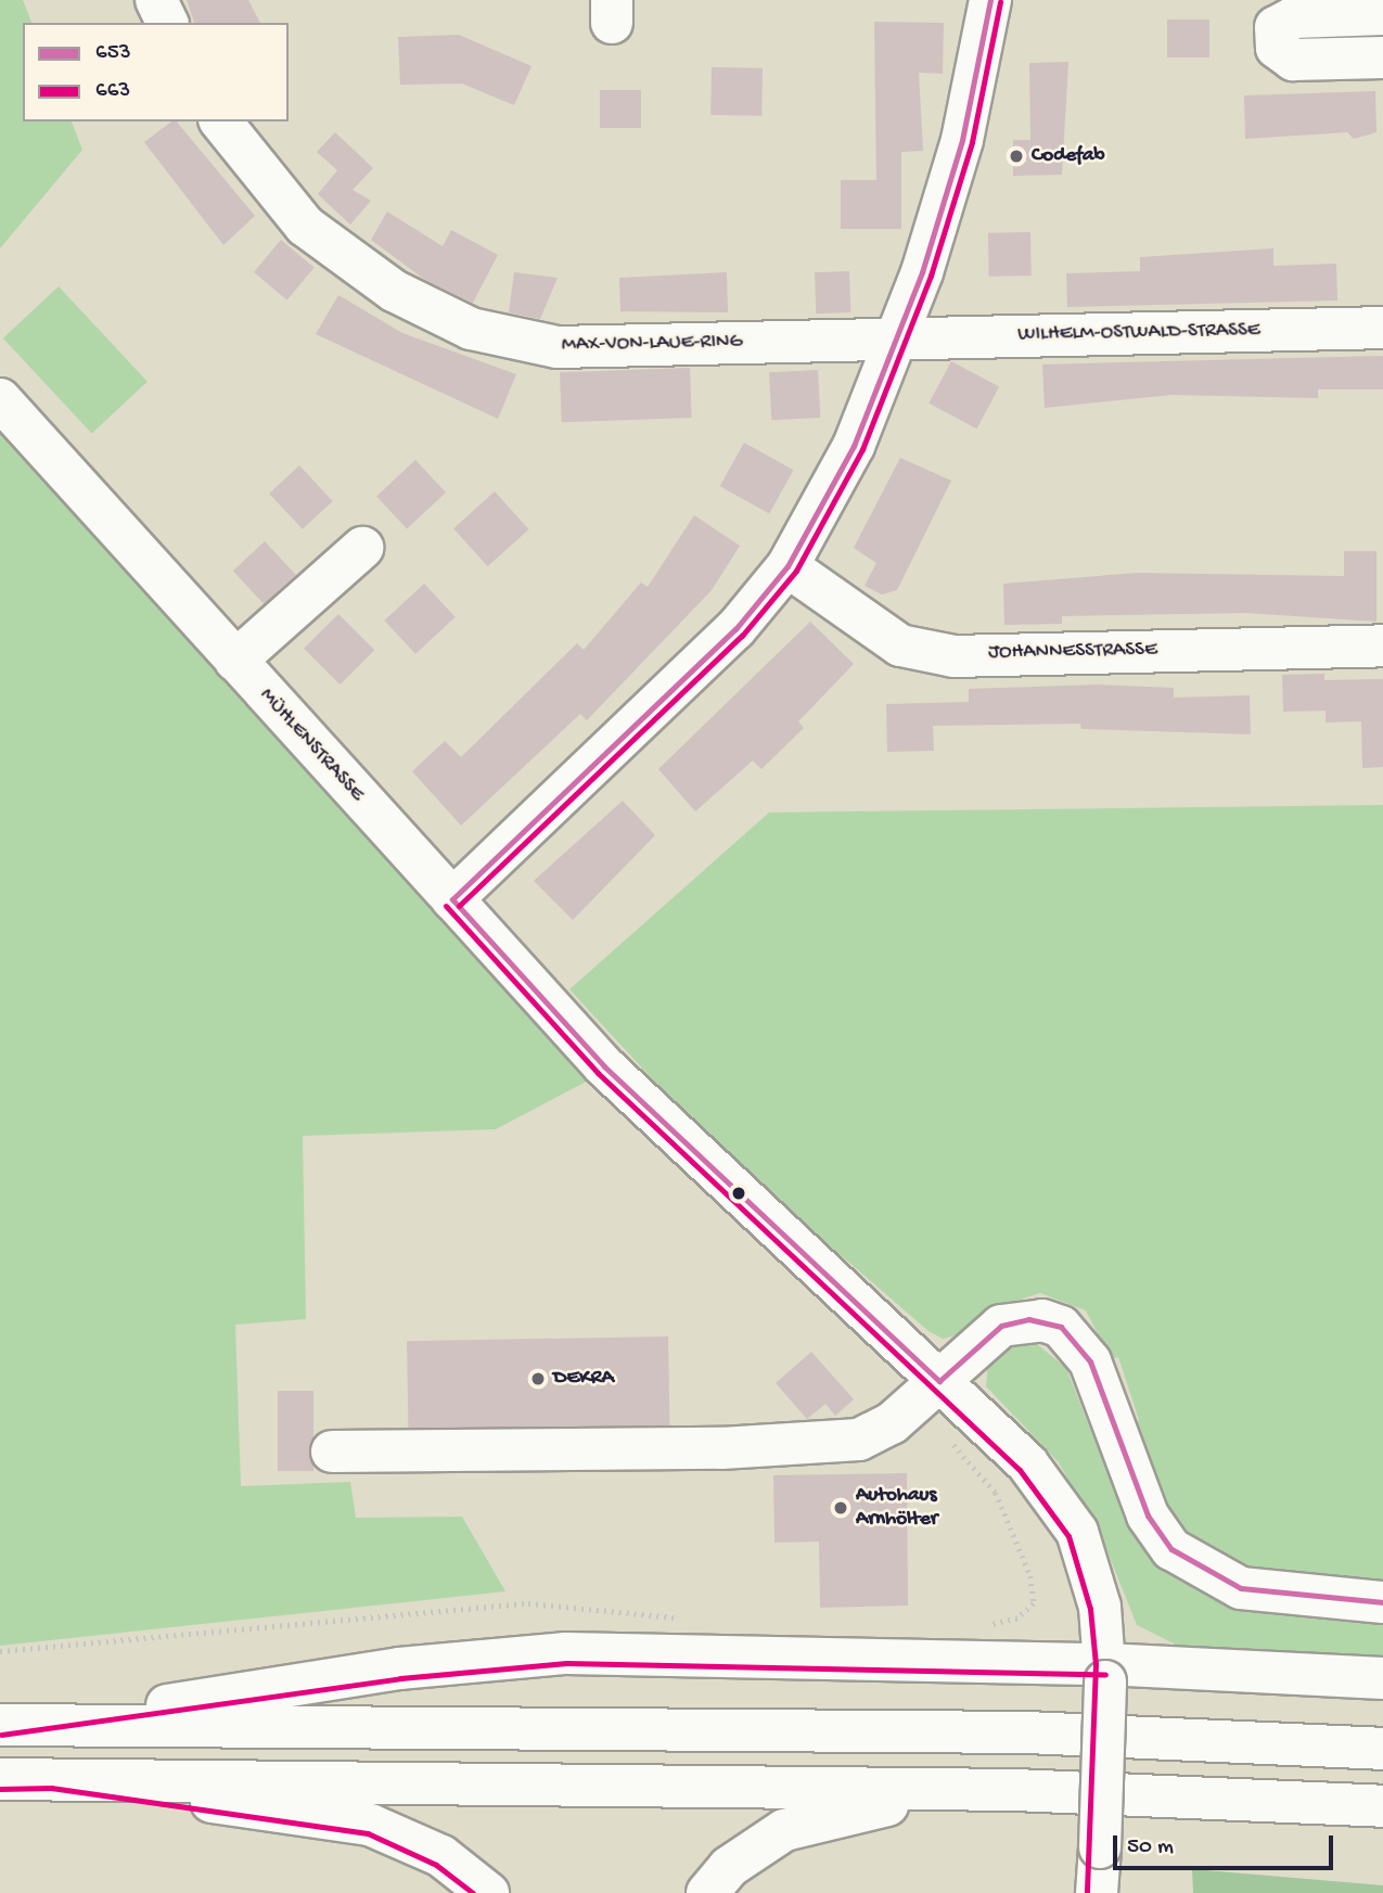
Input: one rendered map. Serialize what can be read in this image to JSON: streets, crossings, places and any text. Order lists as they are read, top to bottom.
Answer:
{
  "streets": {
    "main road": [
      "WILHELM-OSTWALD-STRASSE",
      "MAX-VON-LAUE-RING",
      "JOHANNESSTRASSE",
      "MÜHLENSTRASSE"
    ]
  },
  "crossings": [
    ["WILHELM-OSTWALD-STRASSE", "MAX-VON-LAUE-RING"]
  ],
  "places": ["Codefab", "DEKRA", "Autohaus Arnhölter"],
  "lines": ["transit line 653", "transit line 663"],
  "legend": ["653", "663"],
  "scale_bar": "50 m"
}
